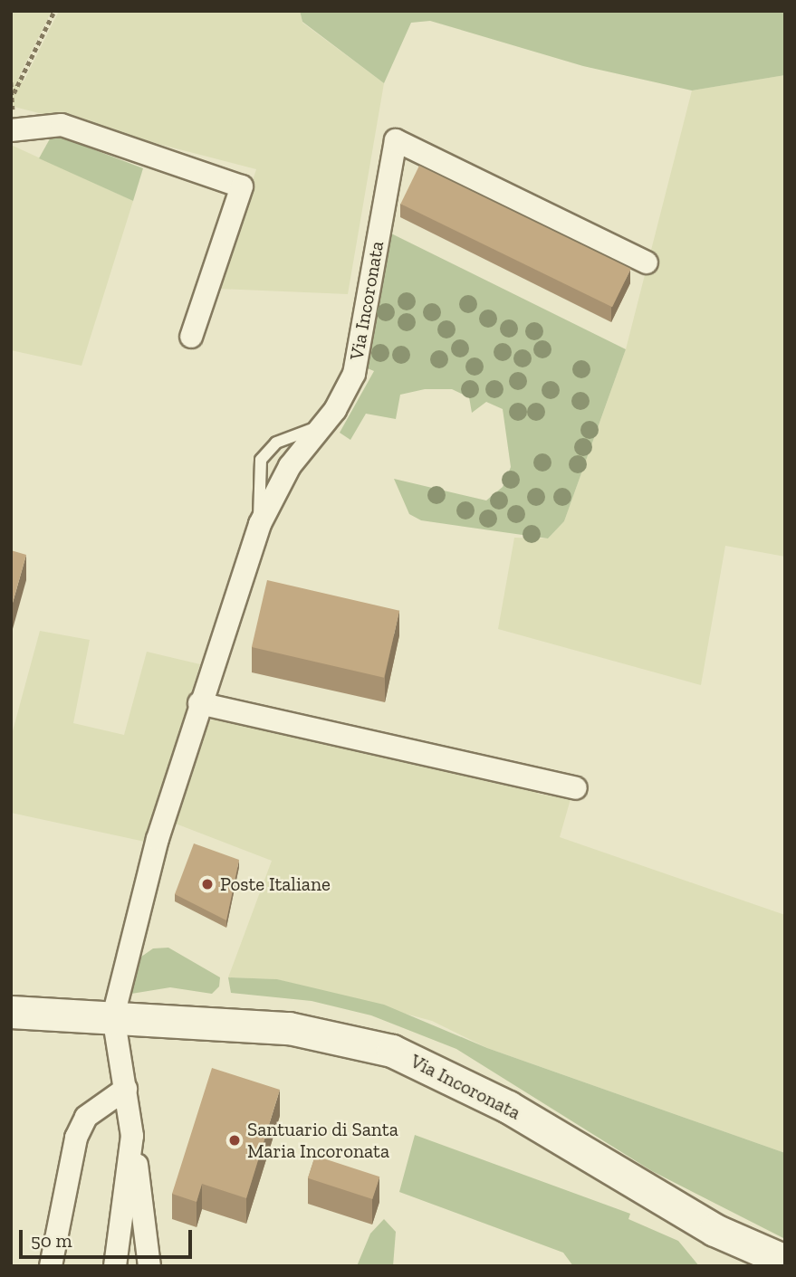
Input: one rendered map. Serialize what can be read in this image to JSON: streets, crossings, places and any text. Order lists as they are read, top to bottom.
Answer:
{
  "streets": {
    "main road": ["Via Incoronata"]
  },
  "places": ["Poste Italiane", "Santuario di Santa Maria Incoronata"],
  "scale_bar": "50 m"
}
